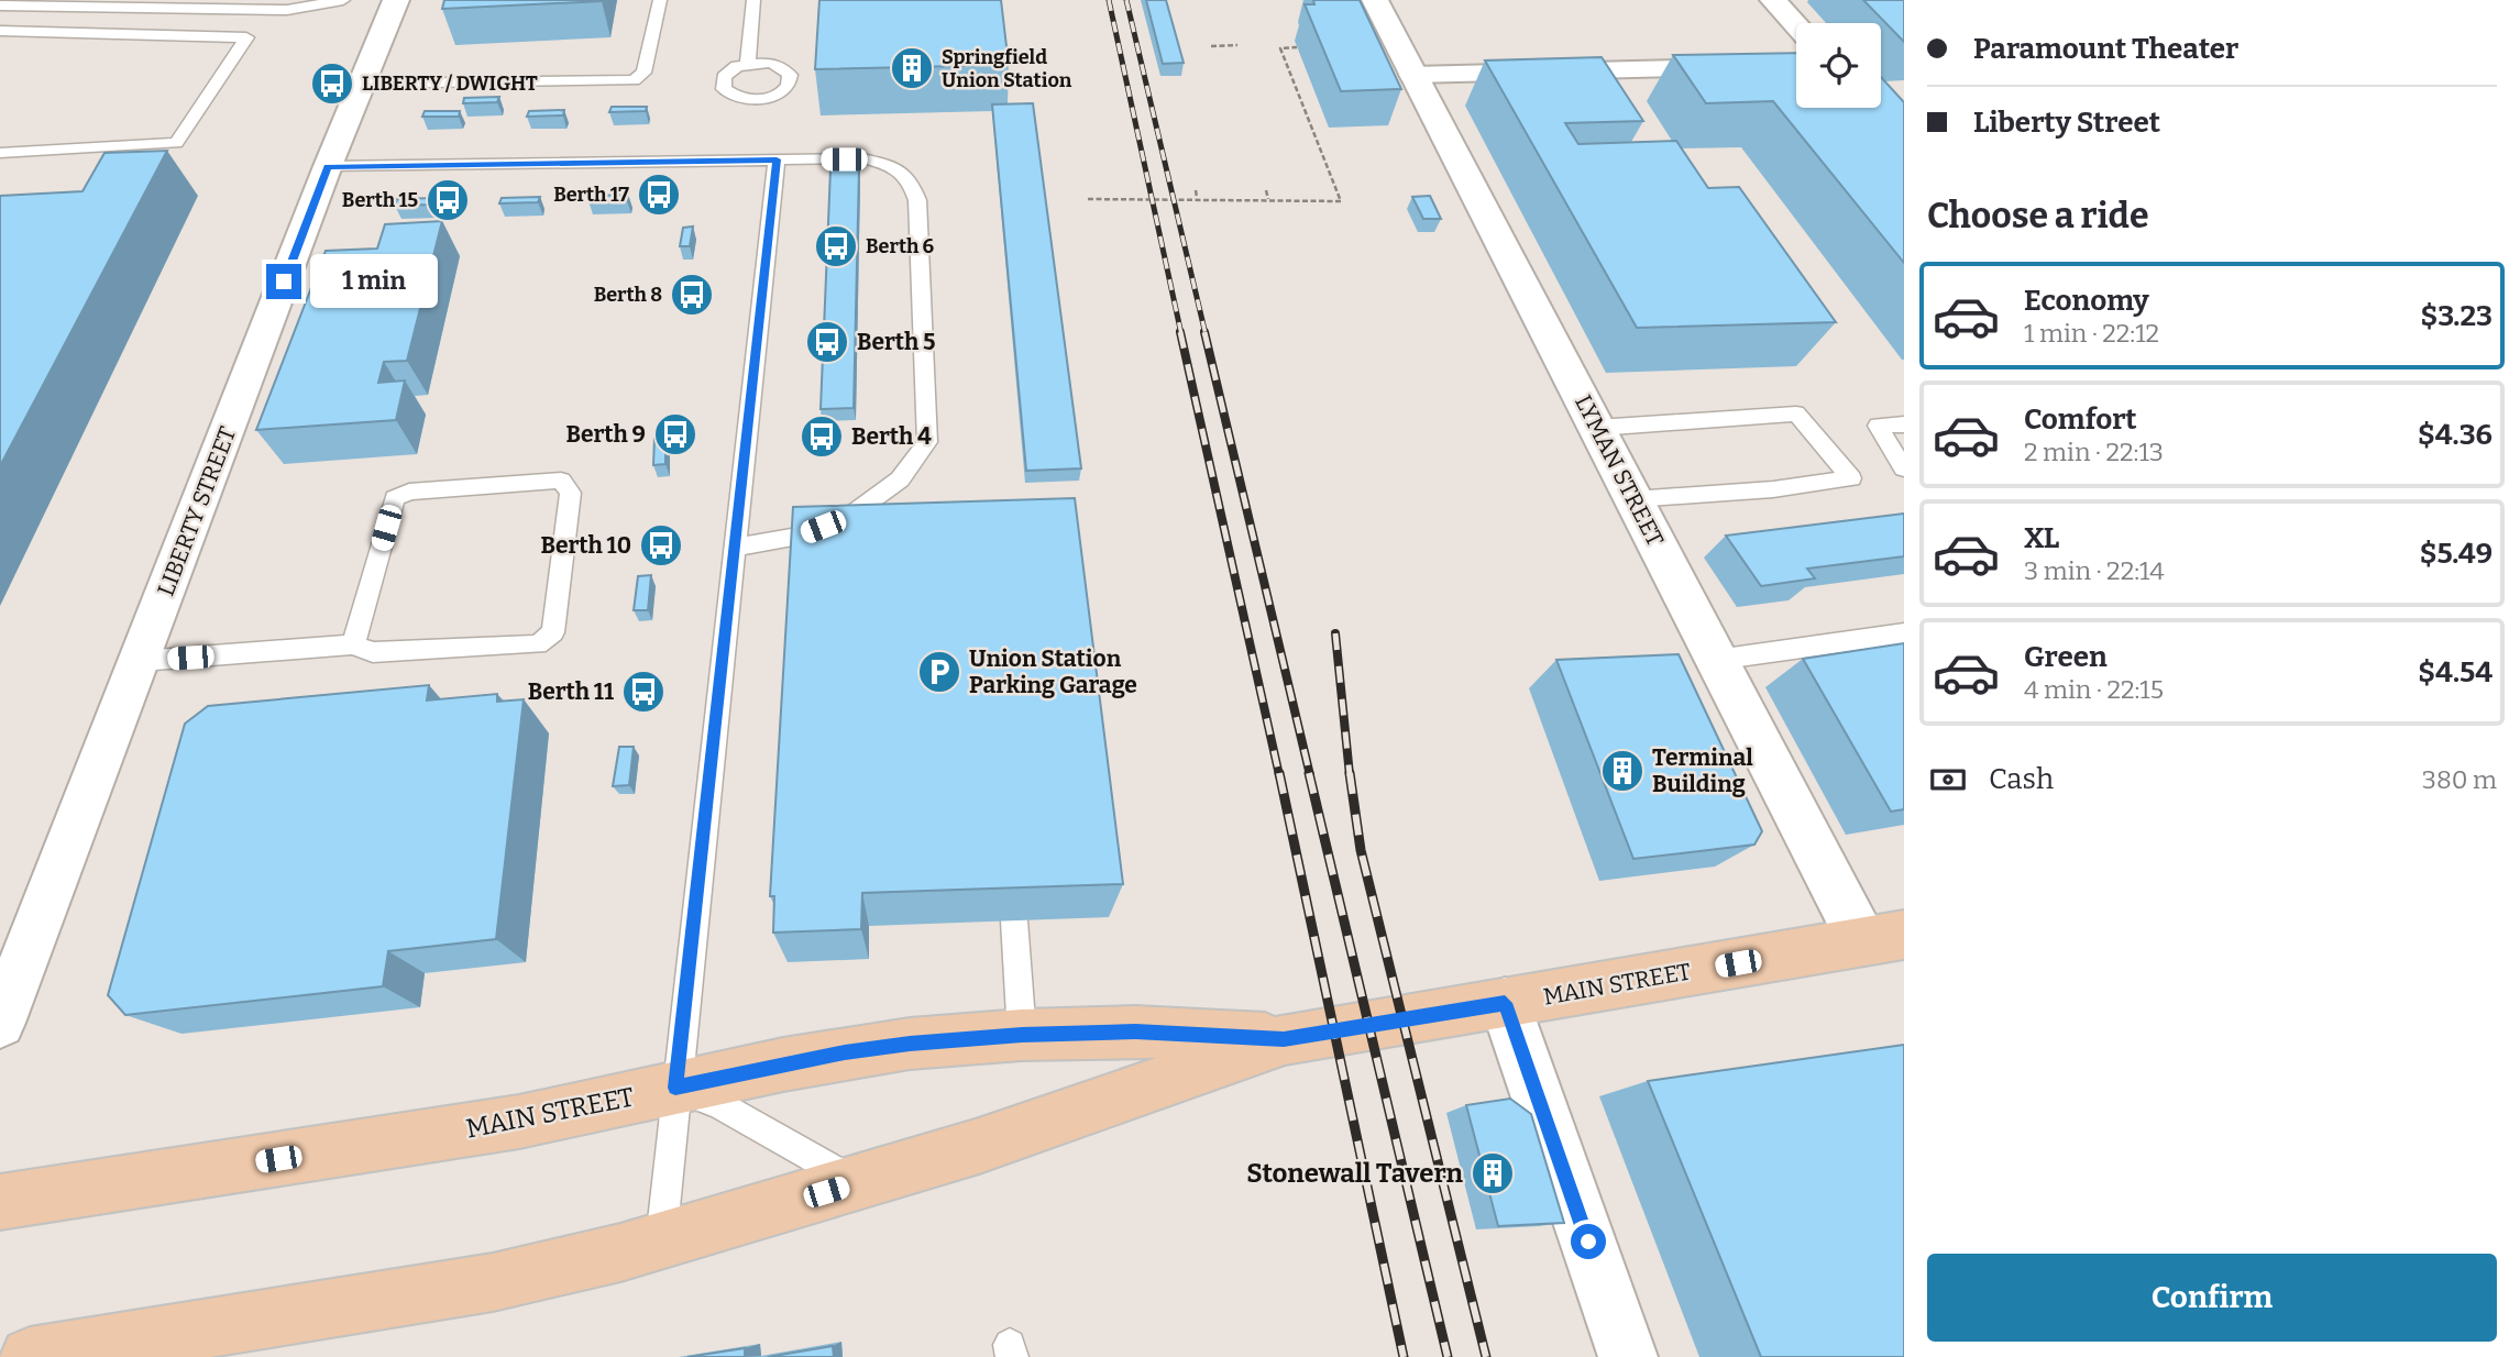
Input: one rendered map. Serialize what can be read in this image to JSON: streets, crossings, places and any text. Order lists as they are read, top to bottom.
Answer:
{
  "streets": {
    "main road": ["LYMAN STREET", "LIBERTY STREET", "MAIN STREET"]
  },
  "crossings": [
    ["LYMAN STREET", "MAIN STREET"]
  ],
  "places": {
    "building": ["Springfield Union Station", "Terminal Building", "Stonewall Tavern"],
    "bus stop": [
      "LIBERTY / DWIGHT",
      "Berth 17",
      "Berth 15",
      "Berth 6",
      "Berth 8",
      "Berth 5",
      "Berth 9",
      "Berth 4",
      "Berth 10",
      "Berth 11"
    ],
    "parking": ["Union Station Parking Garage"]
  },
  "page": {
    "banner": ["Paramount Theater", "Liberty Street"],
    "heading": "Choose a ride",
    "bubble": "1 min",
    "list": [
      {
        "name": "Economy",
        "note": "1 min · 22:12",
        "value": "$3.23"
      },
      {
        "name": "Comfort",
        "note": "2 min · 22:13",
        "value": "$4.36"
      },
      {
        "name": "XL",
        "note": "3 min · 22:14",
        "value": "$5.49"
      },
      {
        "name": "Green",
        "note": "4 min · 22:15",
        "value": "$4.54"
      }
    ],
    "pay": ["Cash", "380 m"],
    "buttons": "Confirm"
  }
}
